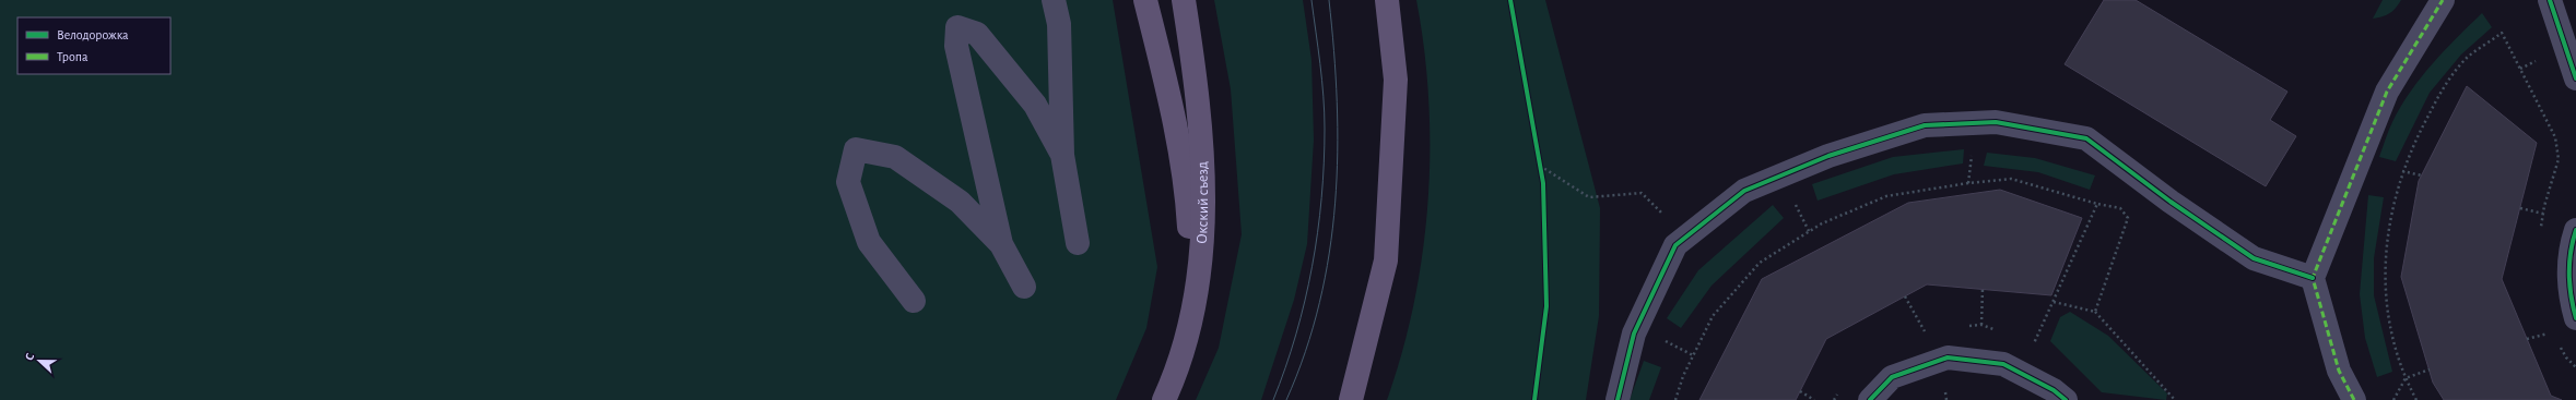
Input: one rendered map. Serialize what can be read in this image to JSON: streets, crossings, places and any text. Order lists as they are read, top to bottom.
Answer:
{
  "streets": {
    "main road": ["Окский съезд"]
  },
  "legend": ["Велодорожка", "Тропа"],
  "north": "left"
}
